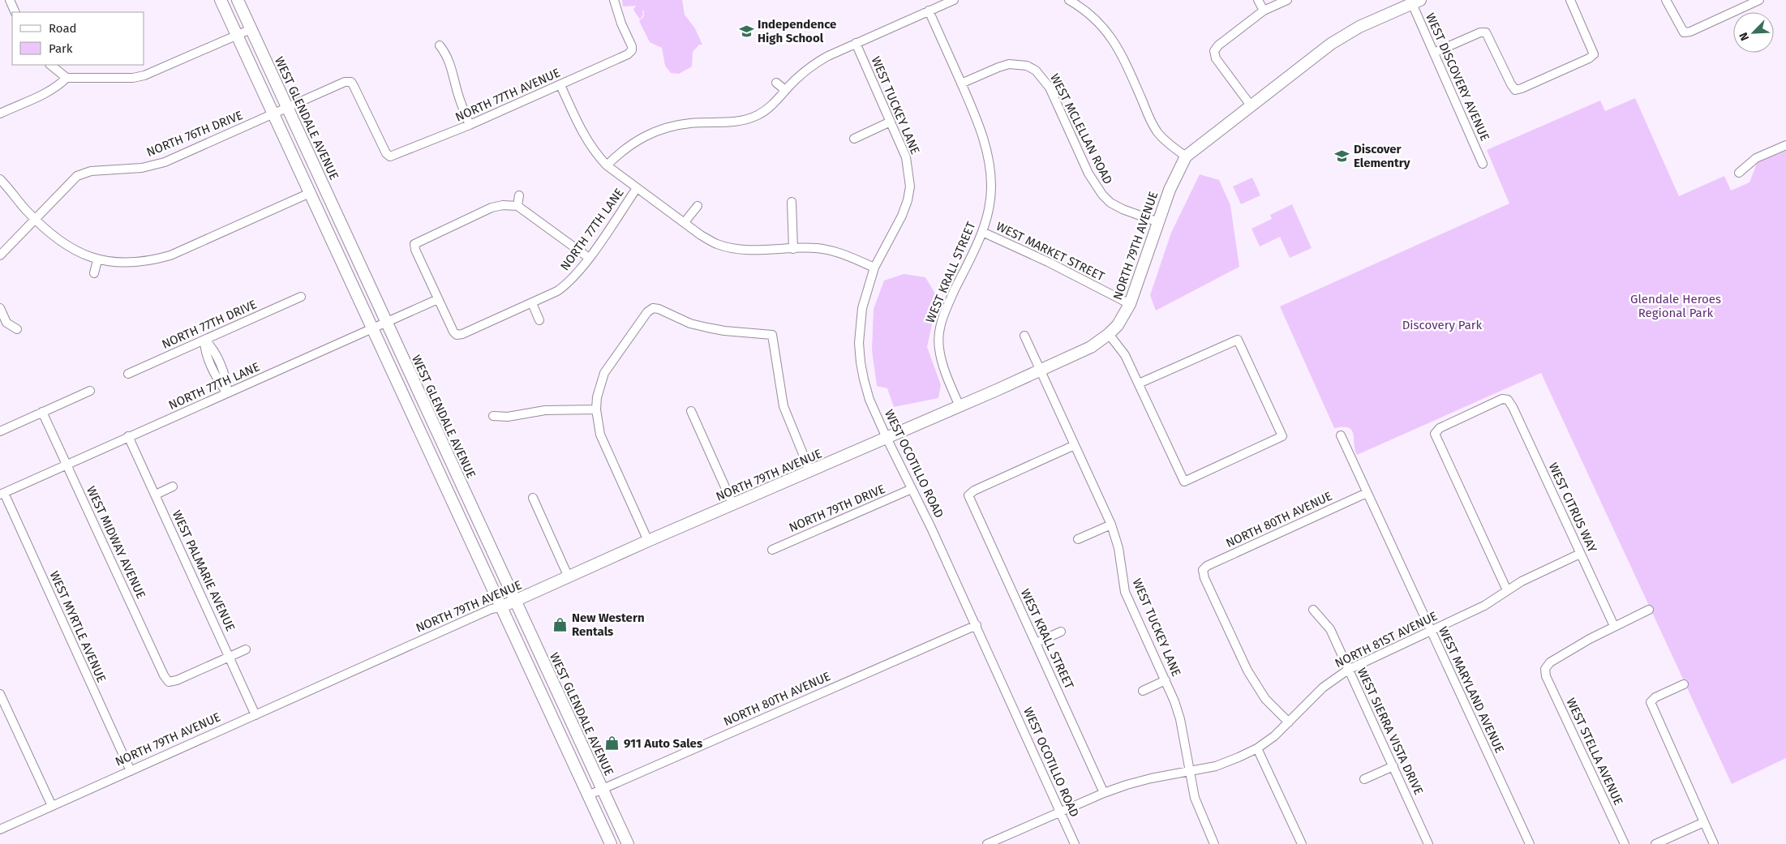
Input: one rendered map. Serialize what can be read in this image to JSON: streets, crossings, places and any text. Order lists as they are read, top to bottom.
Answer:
{
  "streets": {
    "main road": ["WEST GLENDALE AVENUE", "NORTH 79TH AVENUE"],
    "street": [
      "WEST DISCOVERY AVENUE",
      "NORTH 77TH AVENUE",
      "WEST TUCKEY LANE",
      "WEST MCLELLAN ROAD",
      "NORTH 76TH DRIVE",
      "NORTH 77TH LANE",
      "WEST MARKET STREET",
      "WEST KRALL STREET",
      "NORTH 77TH DRIVE",
      "WEST OCOTILLO ROAD",
      "WEST CITRUS WAY",
      "NORTH 79TH DRIVE",
      "NORTH 80TH AVENUE",
      "WEST MIDWAY AVENUE",
      "WEST PALMARIE AVENUE",
      "WEST MYRTLE AVENUE",
      "NORTH 81ST AVENUE",
      "WEST MARYLAND AVENUE",
      "WEST SIERRA VISTA DRIVE",
      "WEST STELLA AVENUE"
    ]
  },
  "crossings": [
    ["WEST DISCOVERY AVENUE", "NORTH 79TH AVENUE"],
    ["NORTH 77TH AVENUE", "NORTH 76TH DRIVE"],
    ["WEST TUCKEY LANE", "NORTH 79TH AVENUE"],
    ["WEST TUCKEY LANE", "WEST KRALL STREET"],
    ["WEST TUCKEY LANE", "WEST OCOTILLO ROAD"],
    ["WEST TUCKEY LANE", "NORTH 81ST AVENUE"],
    ["WEST GLENDALE AVENUE", "NORTH 76TH DRIVE"],
    ["WEST GLENDALE AVENUE", "NORTH 77TH LANE"],
    ["WEST GLENDALE AVENUE", "NORTH 79TH AVENUE"],
    ["WEST GLENDALE AVENUE", "NORTH 80TH AVENUE"],
    ["WEST MCLELLAN ROAD", "NORTH 79TH AVENUE"],
    ["WEST MCLELLAN ROAD", "WEST KRALL STREET"],
    ["NORTH 77TH LANE", "WEST MIDWAY AVENUE"],
    ["NORTH 77TH LANE", "WEST PALMARIE AVENUE"],
    ["NORTH 77TH LANE", "WEST MYRTLE AVENUE"],
    ["NORTH 79TH AVENUE", "WEST MARKET STREET"],
    ["NORTH 79TH AVENUE", "WEST KRALL STREET"],
    ["NORTH 79TH AVENUE", "WEST OCOTILLO ROAD"],
    ["NORTH 79TH AVENUE", "WEST PALMARIE AVENUE"],
    ["NORTH 79TH AVENUE", "WEST MYRTLE AVENUE"],
    ["WEST MARKET STREET", "WEST KRALL STREET"],
    ["WEST KRALL STREET", "NORTH 81ST AVENUE"],
    ["WEST OCOTILLO ROAD", "NORTH 79TH DRIVE"],
    ["WEST OCOTILLO ROAD", "NORTH 80TH AVENUE"],
    ["WEST OCOTILLO ROAD", "NORTH 81ST AVENUE"],
    ["WEST CITRUS WAY", "NORTH 81ST AVENUE"],
    ["WEST CITRUS WAY", "WEST STELLA AVENUE"],
    ["NORTH 80TH AVENUE", "NORTH 81ST AVENUE"],
    ["NORTH 80TH AVENUE", "WEST MARYLAND AVENUE"],
    ["WEST MIDWAY AVENUE", "WEST PALMARIE AVENUE"],
    ["NORTH 81ST AVENUE", "WEST MARYLAND AVENUE"],
    ["NORTH 81ST AVENUE", "WEST SIERRA VISTA DRIVE"]
  ],
  "parks": ["Glendale Heroes Regional Park", "Discovery Park"],
  "places": {
    "school or university": ["Independence High School", "Discover Elementry"],
    "shop": ["New Western Rentals", "911 Auto Sales"]
  },
  "legend": ["Road", "Park"],
  "north": "bottom left"
}
